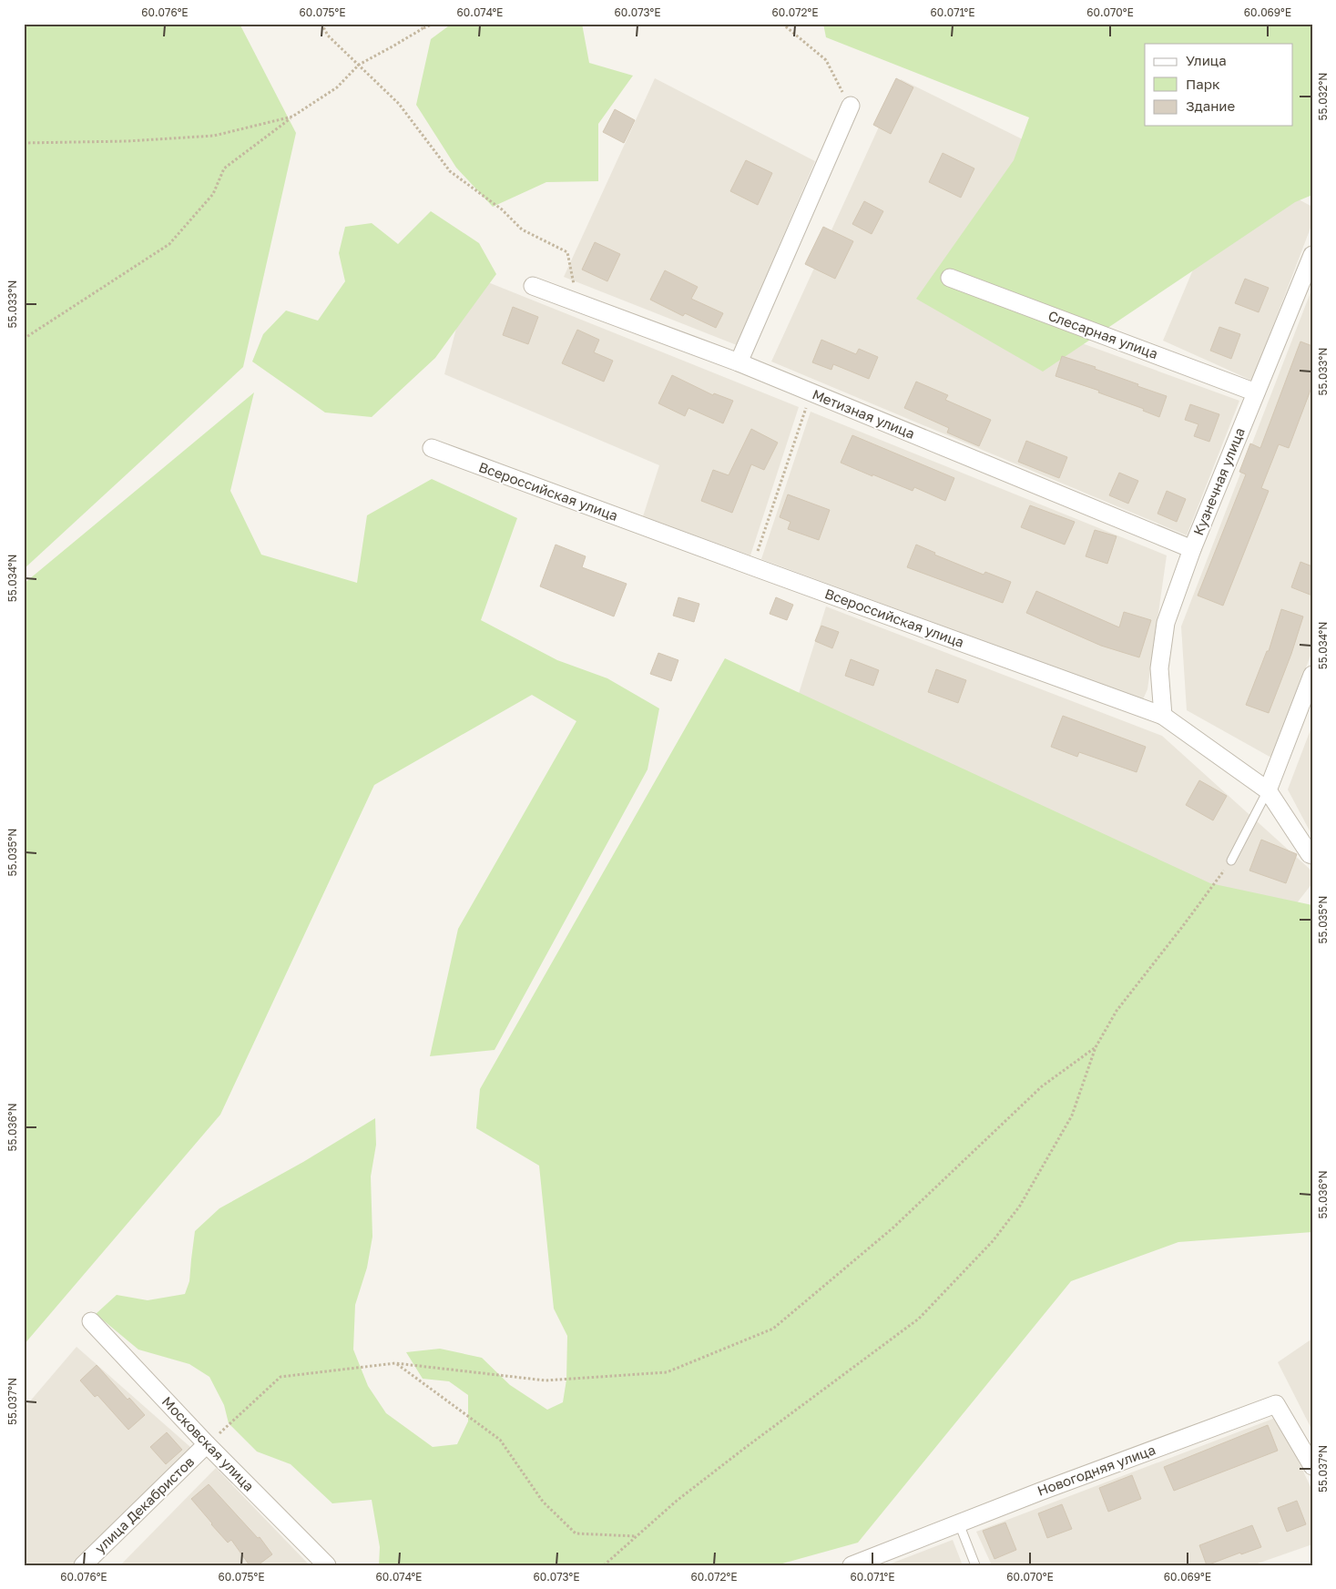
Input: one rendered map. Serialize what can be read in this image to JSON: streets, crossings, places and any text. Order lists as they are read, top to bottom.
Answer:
{
  "streets": {
    "street": [
      "Слесарная улица",
      "Метизная улица",
      "Кузнечная улица",
      "Всероссийская улица",
      "Московская улица",
      "Новогодняя улица",
      "улица Декабристов"
    ]
  },
  "crossings": [
    ["Слесарная улица", "Кузнечная улица"],
    ["Метизная улица", "Кузнечная улица"],
    ["Кузнечная улица", "Всероссийская улица"],
    ["Московская улица", "улица Декабристов"]
  ],
  "legend": ["Улица", "Парк", "Здание"],
  "coordinates": [
    "60.076°E",
    "60.075°E",
    "60.074°E",
    "60.073°E",
    "60.072°E",
    "60.071°E",
    "60.070°E",
    "60.069°E",
    "55.032°N",
    "55.033°N",
    "55.034°N",
    "55.035°N",
    "55.036°N",
    "55.037°N"
  ]
}
